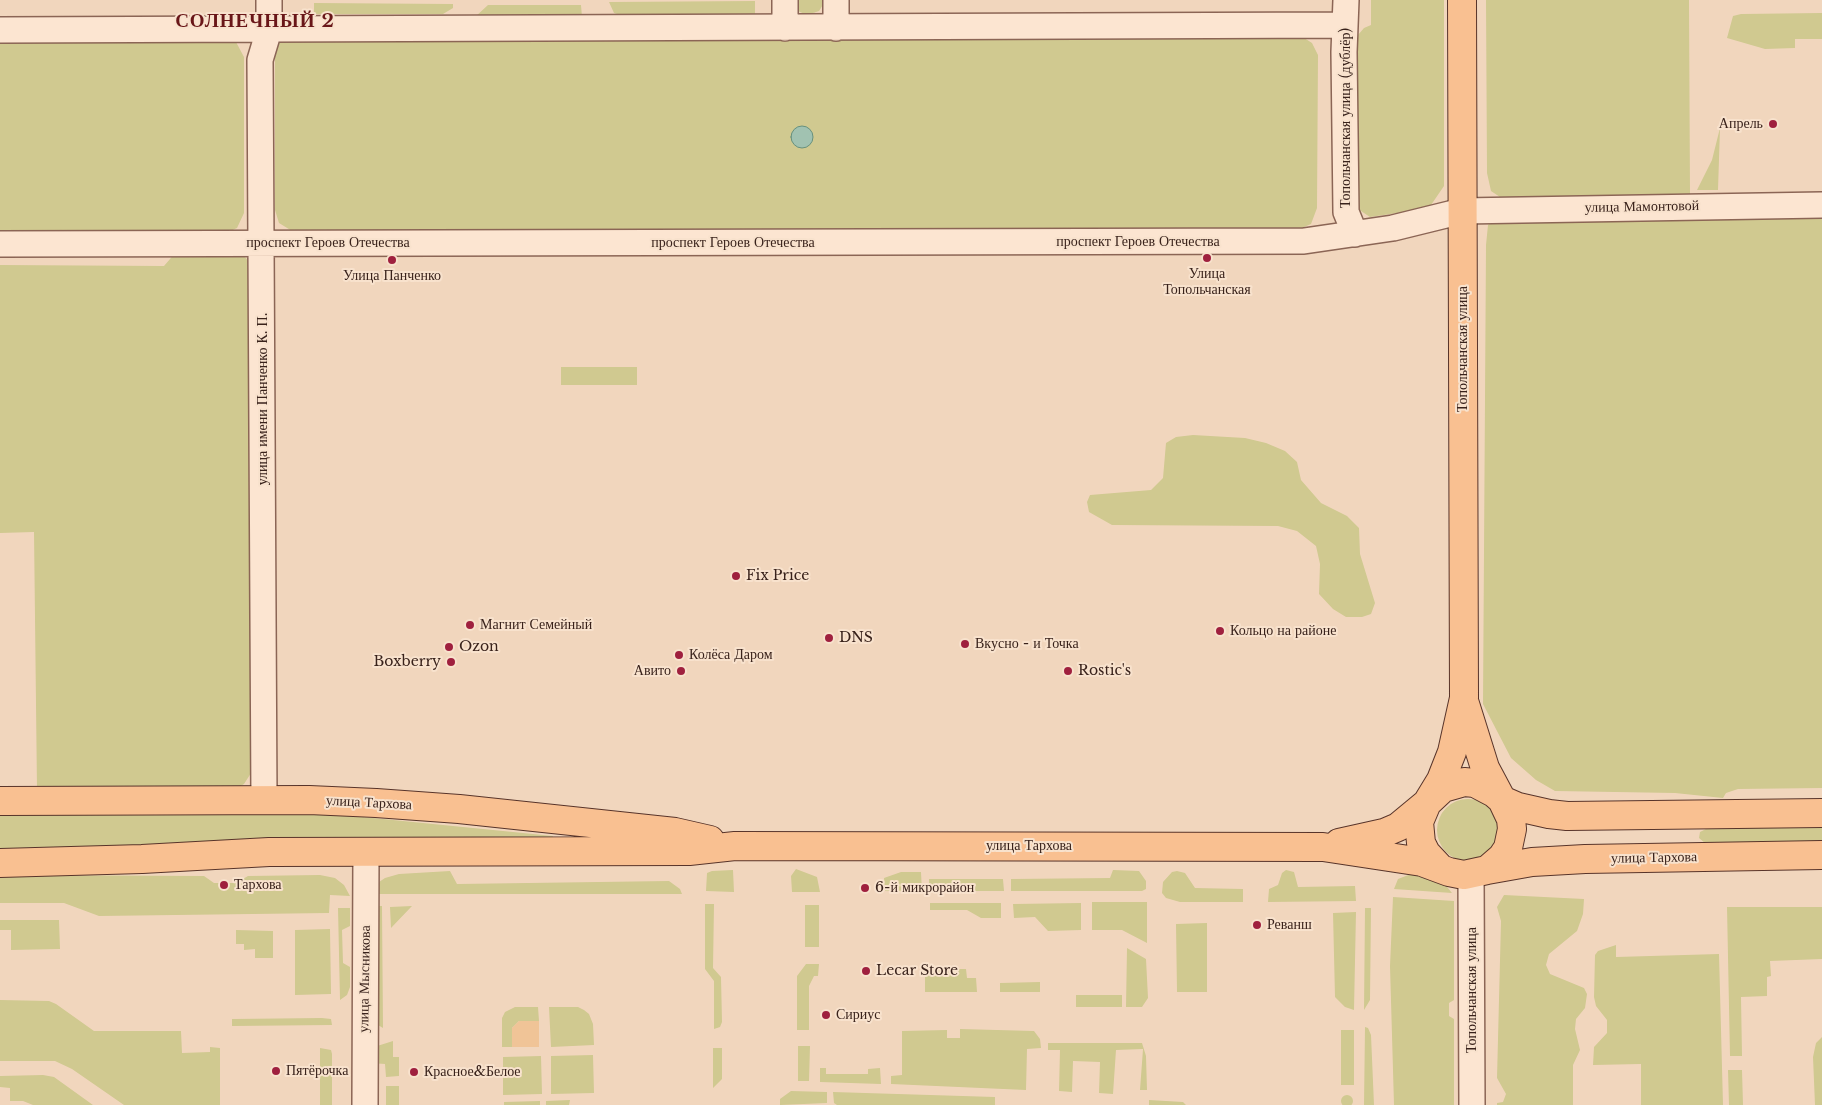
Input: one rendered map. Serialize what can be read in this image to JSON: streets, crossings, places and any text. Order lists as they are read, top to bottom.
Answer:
{
  "streets": {
    "main road": ["Топольчанская улица", "улица Тархова"],
    "street": [
      "Топольчанская улица (дублёр)",
      "улица Мамонтовой",
      "проспект Героев Отечества",
      "улица имени Панченко К. П.",
      "улица Мысникова"
    ]
  },
  "crossings": [
    ["Топольчанская улица (дублёр)", "проспект Героев Отечества"],
    ["улица Мамонтовой", "проспект Героев Отечества"],
    ["улица Мамонтовой", "Топольчанская улица"],
    ["проспект Героев Отечества", "Топольчанская улица"],
    ["проспект Героев Отечества", "улица имени Панченко К. П."],
    ["Топольчанская улица", "улица Тархова"],
    ["улица имени Панченко К. П.", "улица Тархова"],
    ["улица Тархова", "улица Мысникова"]
  ],
  "districts": ["СОЛНЕЧНЫЙ 2"],
  "places": [
    "Апрель",
    "Улица Топольчанская",
    "Улица Панченко",
    "Fix Price",
    "Магнит Семейный",
    "Кольцо на районе",
    "DNS",
    "Вкусно - и Точка",
    "Ozon",
    "Колёса Даром",
    "Boxberry",
    "Авито",
    "Rostic's",
    "Тархова",
    "6-й микрорайон",
    "Реванш",
    "Lecar Store",
    "Сириус",
    "Пятёрочка",
    "Красное&Белое"
  ]
}
